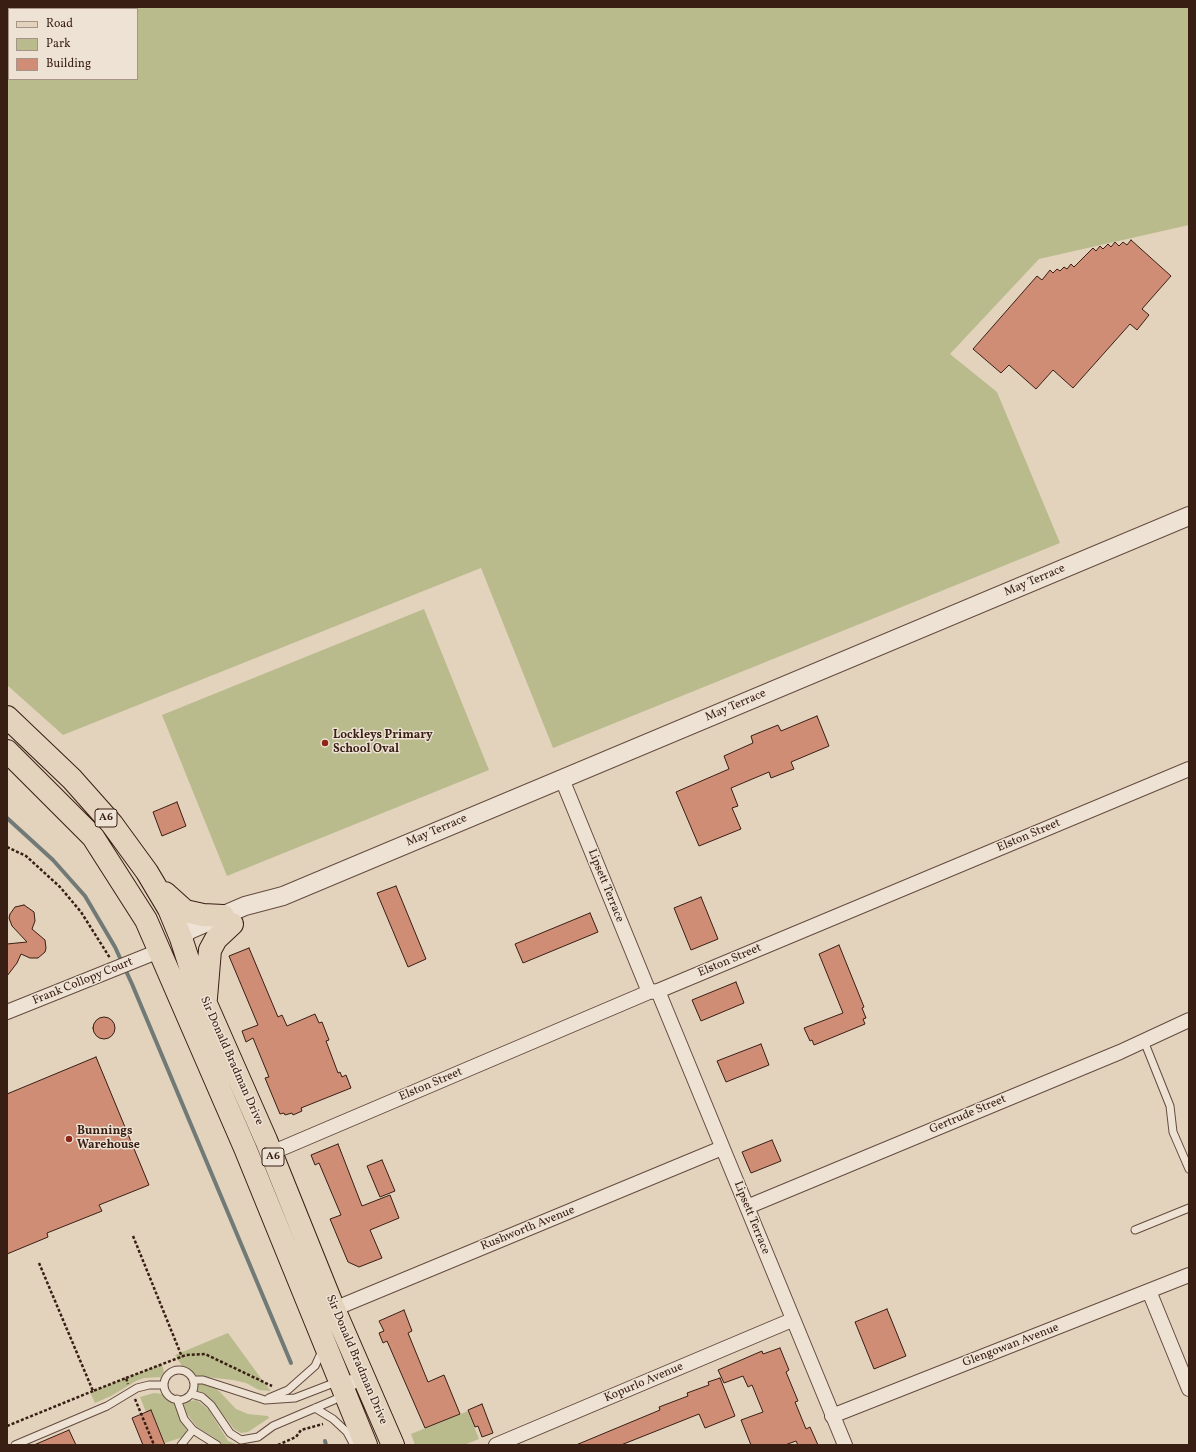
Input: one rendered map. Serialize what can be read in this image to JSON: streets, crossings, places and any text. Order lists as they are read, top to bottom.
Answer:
{
  "streets": {
    "main road": ["A6", "Sir Donald Bradman Drive"],
    "street": [
      "May Terrace",
      "Elston Street",
      "Lipsett Terrace",
      "Frank Collopy Court",
      "Gertrude Street",
      "Rushworth Avenue",
      "Glengowan Avenue",
      "Kopurlo Avenue"
    ]
  },
  "crossings": [
    ["May Terrace", "Lipsett Terrace"],
    ["May Terrace", "Sir Donald Bradman Drive"],
    ["Elston Street", "Lipsett Terrace"],
    ["Elston Street", "Sir Donald Bradman Drive"],
    ["Lipsett Terrace", "Gertrude Street"],
    ["Lipsett Terrace", "Rushworth Avenue"],
    ["Lipsett Terrace", "Glengowan Avenue"],
    ["Lipsett Terrace", "Kopurlo Avenue"],
    ["Frank Collopy Court", "Sir Donald Bradman Drive"],
    ["Sir Donald Bradman Drive", "Rushworth Avenue"]
  ],
  "places": ["Lockleys Primary School Oval", "Bunnings Warehouse"],
  "legend": ["Road", "Park", "Building"]
}
